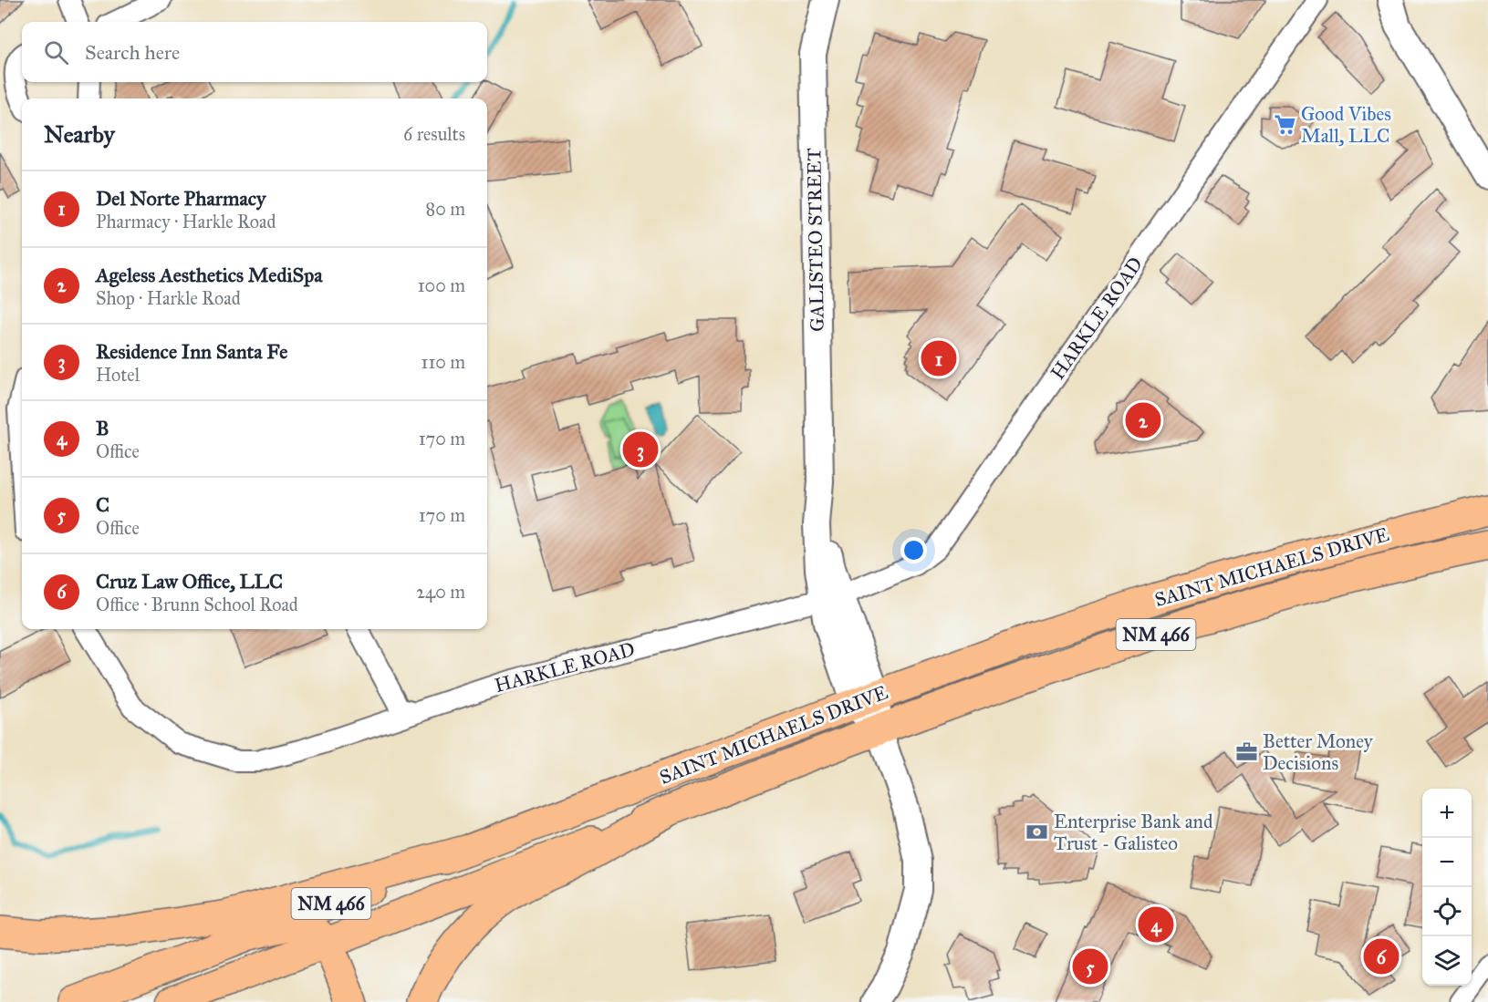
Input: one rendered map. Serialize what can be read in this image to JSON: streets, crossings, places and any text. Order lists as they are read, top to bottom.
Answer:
{
  "streets": {
    "main road": ["SAINT MICHAELS DRIVE", "NM 466"],
    "street": ["GALISTEO STREET", "HARKLE ROAD"]
  },
  "crossings": [
    ["GALISTEO STREET", "HARKLE ROAD"],
    ["GALISTEO STREET", "SAINT MICHAELS DRIVE"]
  ],
  "places": {
    "supermarket": ["Good Vibes Mall, LLC"],
    "office": ["Better Money Decisions"],
    "bank": ["Enterprise Bank and Trust - Galisteo"]
  },
  "page": {
    "search": "Search here",
    "heading": ["Nearby", "6 results"],
    "list": [
      {
        "mark": "1",
        "name": "Del Norte Pharmacy",
        "note": "Pharmacy · Harkle Road",
        "value": "80 m"
      },
      {
        "mark": "2",
        "name": "Ageless Aesthetics MediSpa",
        "note": "Shop · Harkle Road",
        "value": "100 m"
      },
      {
        "mark": "3",
        "name": "Residence Inn Santa Fe",
        "note": "Hotel",
        "value": "110 m"
      },
      {
        "mark": "4",
        "name": "B",
        "note": "Office",
        "value": "170 m"
      },
      {
        "mark": "5",
        "name": "C",
        "note": "Office",
        "value": "170 m"
      },
      {
        "mark": "6",
        "name": "Cruz Law Office, LLC",
        "note": "Office · Brunn School Road",
        "value": "240 m"
      }
    ],
    "pins": [
      "1",
      "2",
      "3",
      "4",
      "6",
      "5"
    ],
    "map_buttons": ["+", "−"]
  }
}
